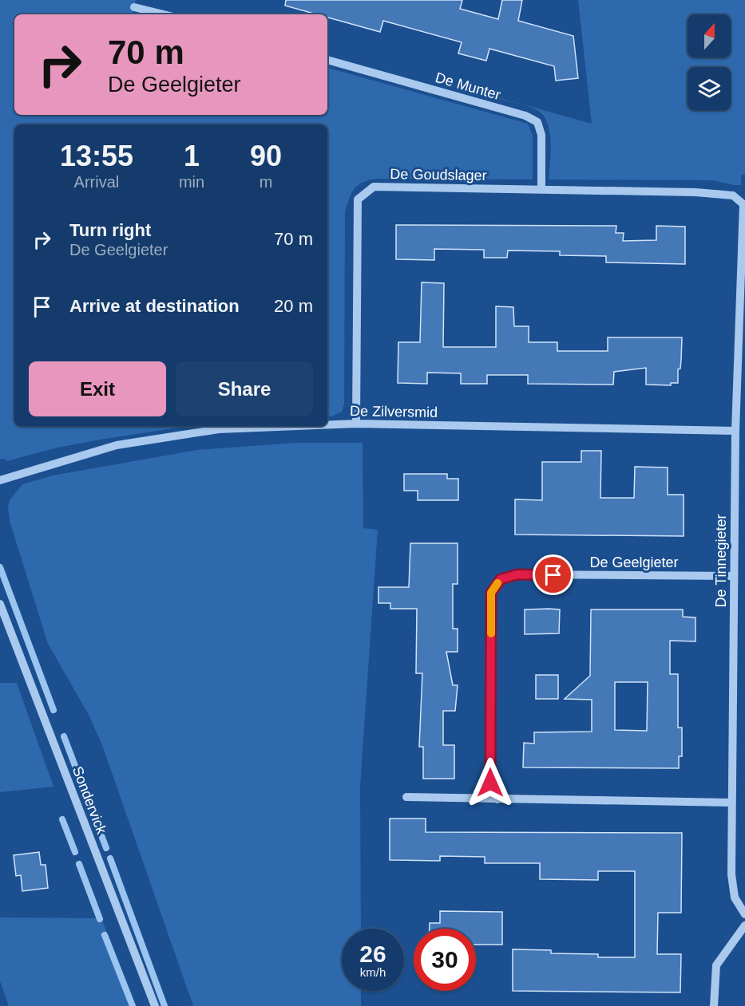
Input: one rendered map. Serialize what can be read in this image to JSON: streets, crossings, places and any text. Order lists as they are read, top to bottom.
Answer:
{
  "streets": {
    "street": [
      "De Munter",
      "De Goudslager",
      "De Zilversmid",
      "De Tinnegieter",
      "De Geelgieter",
      "Sondervick"
    ]
  },
  "crossings": [
    ["De Munter", "De Goudslager"],
    ["De Goudslager", "De Zilversmid"],
    ["De Goudslager", "De Tinnegieter"],
    ["De Zilversmid", "De Tinnegieter"],
    ["De Tinnegieter", "De Geelgieter"]
  ],
  "north": "top",
  "page": {
    "turn": ["70 m", "De Geelgieter"],
    "eta": [
      "13:55",
      "Arrival",
      "1",
      "min",
      "90",
      "m"
    ],
    "list": [
      {
        "name": "Turn right",
        "note": "De Geelgieter",
        "value": "70 m"
      },
      {
        "name": "Arrive at destination",
        "value": "20 m"
      }
    ],
    "buttons": ["Exit", "Share"],
    "speed": "26 km/h",
    "limit": "30"
  }
}
